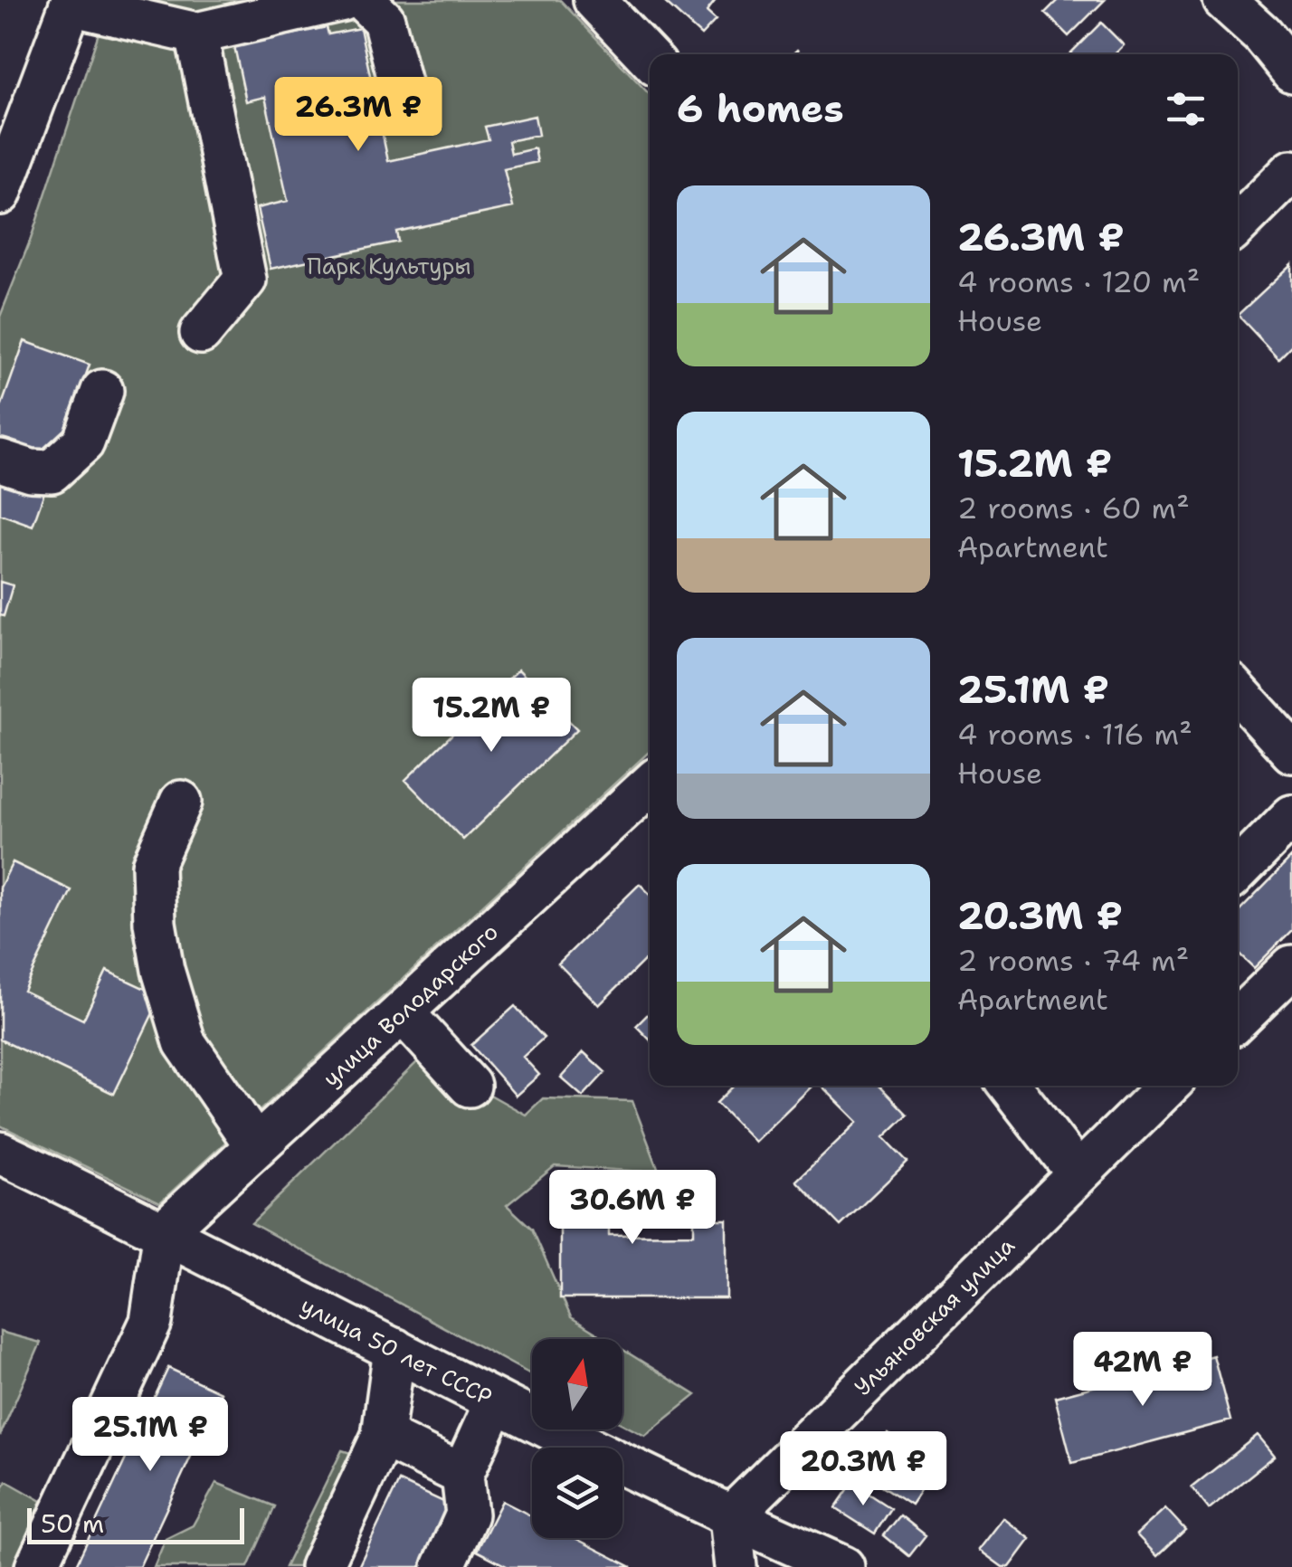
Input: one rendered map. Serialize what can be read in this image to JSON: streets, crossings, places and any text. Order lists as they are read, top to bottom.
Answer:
{
  "streets": {
    "street": ["улица Володарского", "Ульяновская улица", "улица 50 лет СССР"]
  },
  "crossings": [
    ["улица Володарского", "улица 50 лет СССР"],
    ["Ульяновская улица", "улица 50 лет СССР"]
  ],
  "parks": ["Парк Культуры"],
  "scale_bar": "50 m",
  "north": "top",
  "page": {
    "heading": "6 homes",
    "price": [
      "26.3M ₽",
      "15.2M ₽",
      "30.6M ₽",
      "42M ₽",
      "25.1M ₽",
      "20.3M ₽"
    ],
    "list": [
      {
        "name": "26.3M ₽",
        "note": "4 rooms · 120 m² · House"
      },
      {
        "name": "15.2M ₽",
        "note": "2 rooms · 60 m² · Apartment"
      },
      {
        "name": "25.1M ₽",
        "note": "4 rooms · 116 m² · House"
      },
      {
        "name": "20.3M ₽",
        "note": "2 rooms · 74 m² · Apartment"
      }
    ],
    "scale": "50 m"
  }
}
